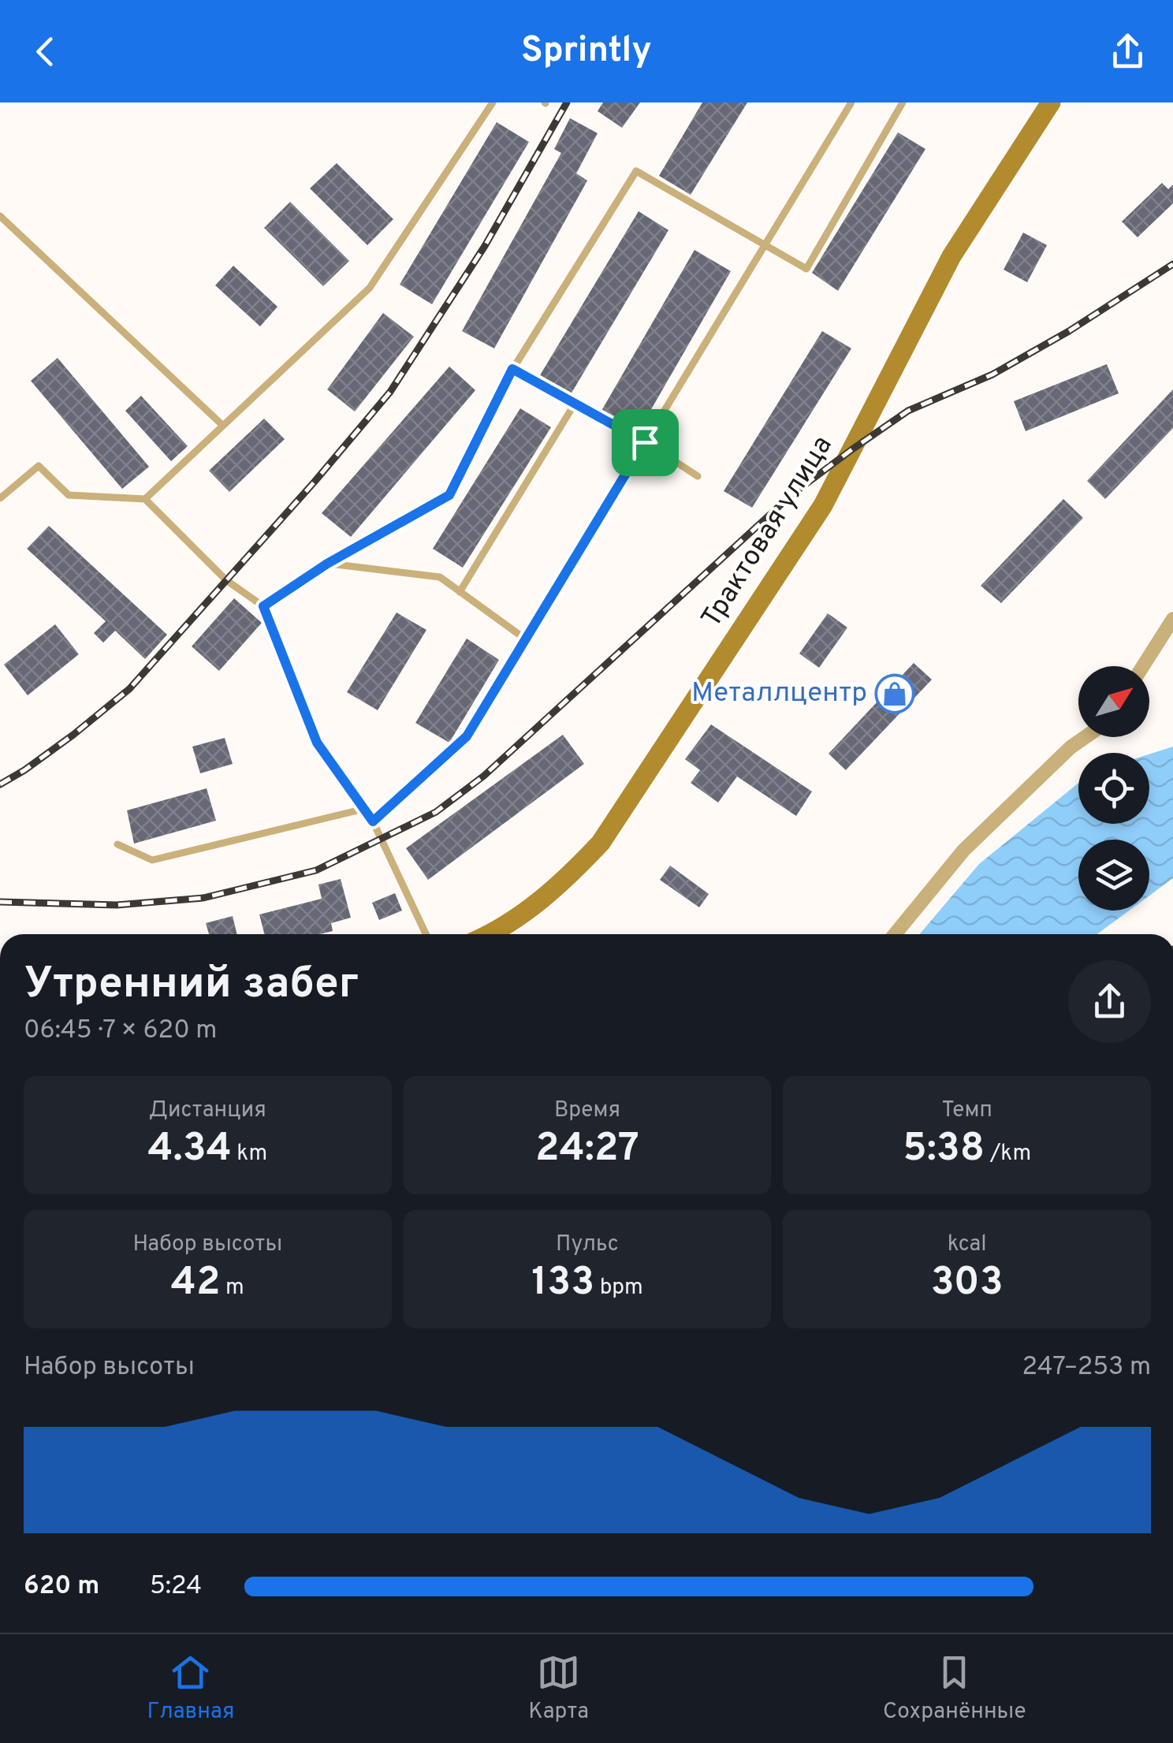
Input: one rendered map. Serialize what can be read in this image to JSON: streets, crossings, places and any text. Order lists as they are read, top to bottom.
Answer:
{
  "streets": {
    "main road": ["Трактовая улица"]
  },
  "places": {
    "shop": ["Металлцентр"]
  },
  "north": "top right",
  "page": {
    "header": "Sprintly",
    "heading": ["Утренний забег", "06:45 · 7 × 620 m"],
    "stats": [
      ["Дистанция", "4.34 km"],
      ["Время", "24:27"],
      ["Темп", "5:38 /km"],
      ["Набор высоты", "42 m"],
      ["Пульс", "133 bpm"],
      ["kcal", "303"]
    ],
    "chart": ["Набор высоты", "247–253 m"],
    "list": [
      {
        "name": "620 m",
        "note": "5:24"
      }
    ],
    "tabs": ["Главная", "Карта", "Сохранённые"]
  }
}
